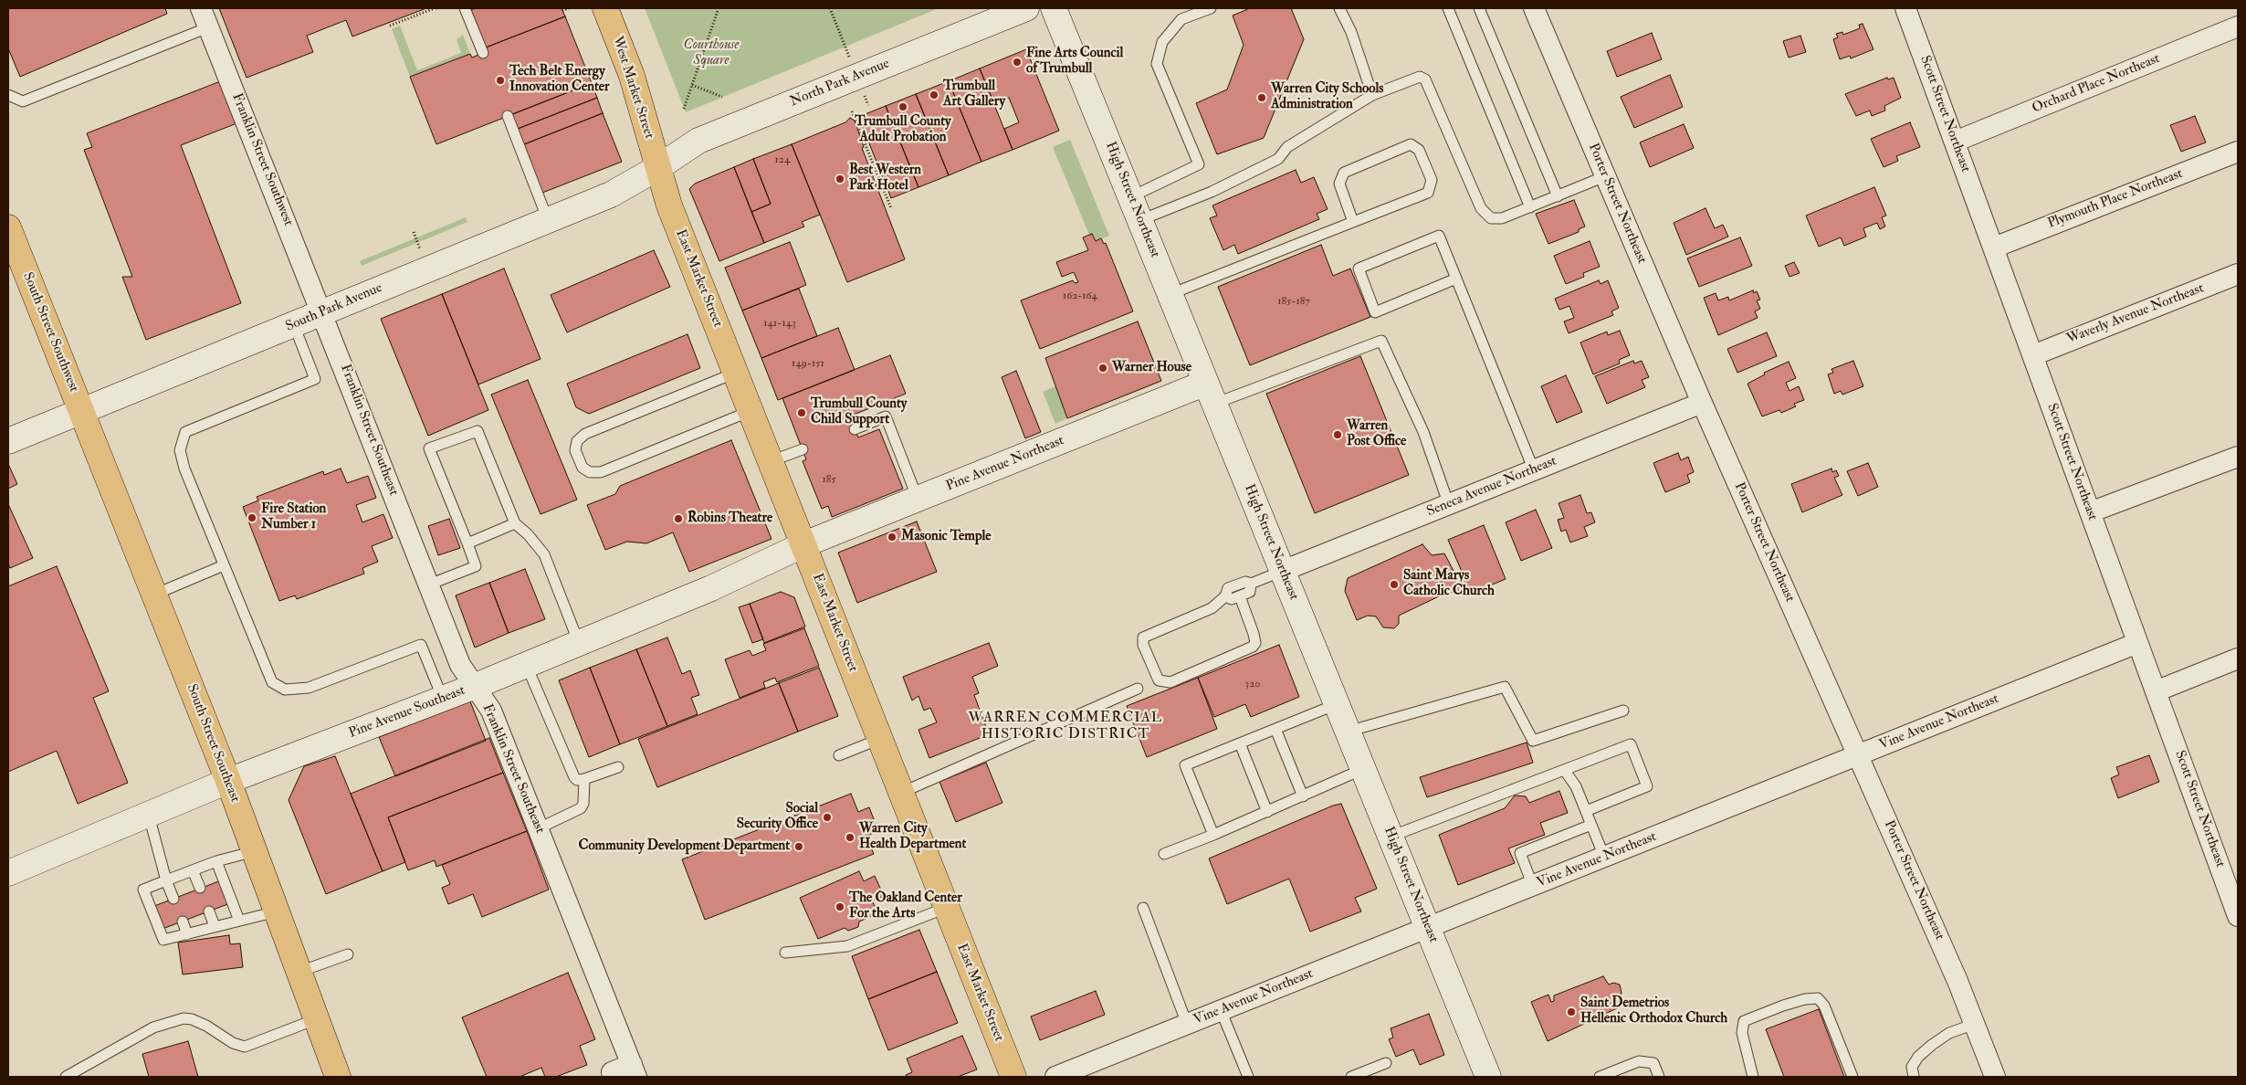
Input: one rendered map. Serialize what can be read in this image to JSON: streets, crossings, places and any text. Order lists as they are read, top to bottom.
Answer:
{
  "streets": {
    "main road": [
      "West Market Street",
      "East Market Street",
      "South Street Southwest",
      "South Street Southeast"
    ],
    "street": [
      "North Park Avenue",
      "Orchard Place Northeast",
      "Scott Street Northeast",
      "Franklin Street Southwest",
      "Plymouth Place Northeast",
      "High Street Northeast",
      "Porter Street Northeast",
      "South Park Avenue",
      "Waverly Avenue Northeast",
      "Franklin Street Southeast",
      "Pine Avenue Northeast",
      "Seneca Avenue Northeast",
      "Pine Avenue Southeast",
      "Vine Avenue Northeast"
    ]
  },
  "crossings": [
    ["North Park Avenue", "West Market Street"],
    ["North Park Avenue", "East Market Street"],
    ["North Park Avenue", "South Park Avenue"],
    ["Orchard Place Northeast", "Scott Street Northeast"],
    ["West Market Street", "East Market Street"],
    ["West Market Street", "South Park Avenue"],
    ["Scott Street Northeast", "Plymouth Place Northeast"],
    ["Scott Street Northeast", "Waverly Avenue Northeast"],
    ["Scott Street Northeast", "Vine Avenue Northeast"],
    ["Franklin Street Southwest", "South Park Avenue"],
    ["Franklin Street Southwest", "Franklin Street Southeast"],
    ["High Street Northeast", "Pine Avenue Northeast"],
    ["High Street Northeast", "Seneca Avenue Northeast"],
    ["High Street Northeast", "Vine Avenue Northeast"],
    ["Porter Street Northeast", "Seneca Avenue Northeast"],
    ["Porter Street Northeast", "Vine Avenue Northeast"],
    ["East Market Street", "South Park Avenue"],
    ["East Market Street", "Pine Avenue Northeast"],
    ["East Market Street", "Pine Avenue Southeast"],
    ["South Park Avenue", "South Street Southwest"],
    ["South Park Avenue", "Franklin Street Southeast"],
    ["South Park Avenue", "South Street Southeast"],
    ["South Street Southwest", "South Street Southeast"],
    ["Franklin Street Southeast", "Pine Avenue Southeast"],
    ["Pine Avenue Northeast", "Pine Avenue Southeast"],
    ["Pine Avenue Southeast", "South Street Southeast"]
  ],
  "districts": ["WARREN COMMERCIAL HISTORIC DISTRICT"],
  "parks": ["Courthouse Square"],
  "places": [
    "Fine Arts Council of Trumbull",
    "Tech Belt Energy Innovation Center",
    "Trumbull Art Gallery",
    "Warren City Schools Administration",
    "Trumbull County Adult Probation",
    "Best Western Park Hotel",
    "Warner House",
    "Trumbull County Child Support",
    "Warren Post Office",
    "Fire Station Number 1",
    "Robins Theatre",
    "Masonic Temple",
    "Saint Marys Catholic Church",
    "Social Security Office",
    "Warren City Health Department",
    "Community Development Department",
    "The Oakland Center For the Arts",
    "Saint Demetrios Hellenic Orthodox Church"
  ],
  "house_numbers": [
    "124",
    "162-164",
    "185-187",
    "141-143",
    "149-151",
    "185",
    "320"
  ]
}
